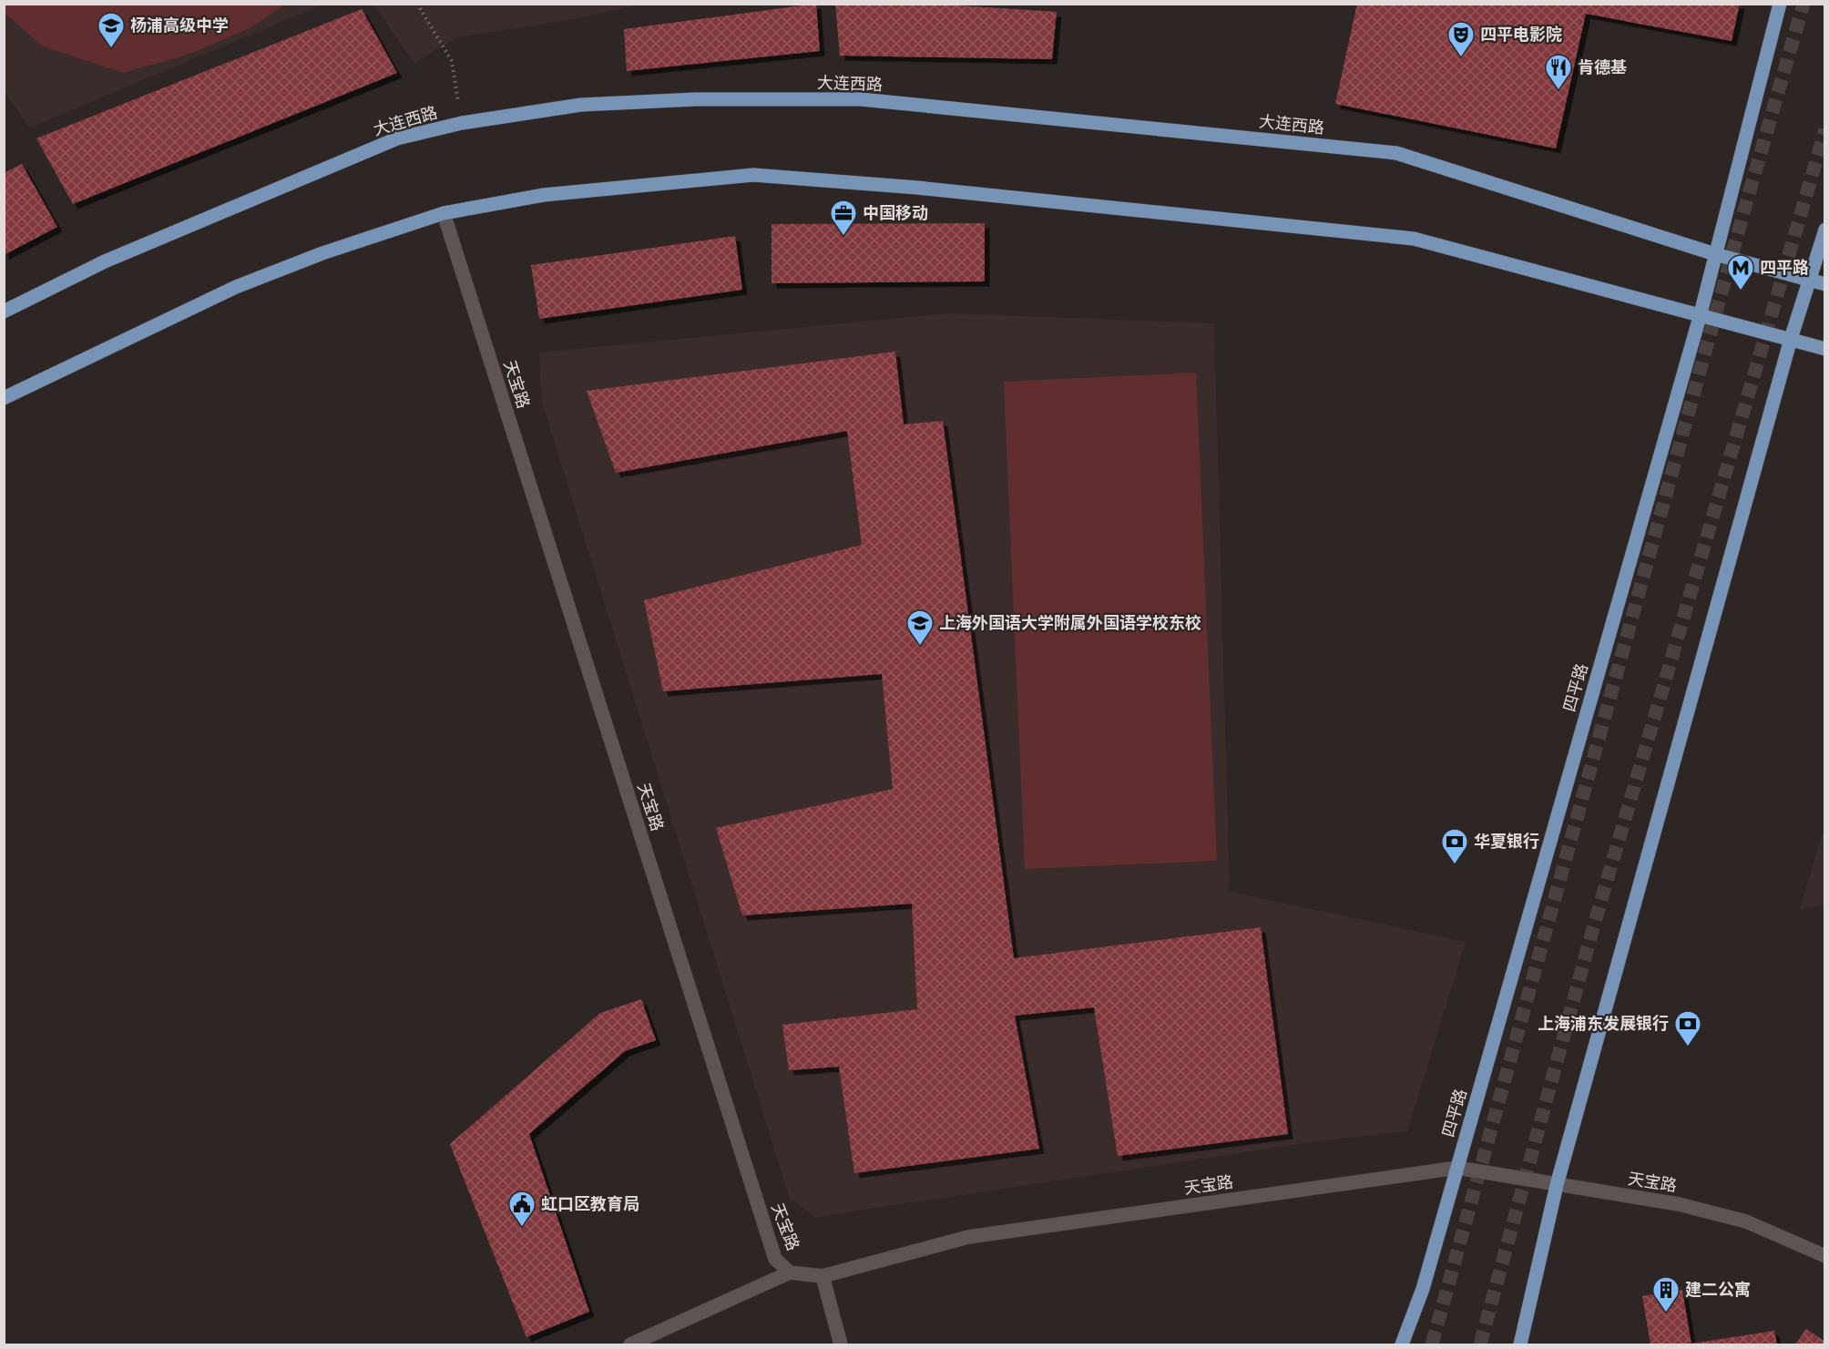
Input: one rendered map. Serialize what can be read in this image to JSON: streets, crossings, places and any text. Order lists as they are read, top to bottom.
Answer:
{
  "streets": {
    "main road": ["大连西路", "四平路"],
    "street": ["天宝路"]
  },
  "crossings": [
    ["大连西路", "四平路"],
    ["天宝路", "四平路"]
  ],
  "places": {
    "school or university": ["杨浦高级中学", "上海外国语大学附属外国语学校东校"],
    "theatre": ["四平电影院"],
    "restaurant": ["肯德基"],
    "office": ["中国移动"],
    "metro station": ["四平路"],
    "bank": ["华夏银行", "上海浦东发展银行"],
    "public building": ["虹口区教育局"],
    "building": ["建二公寓"]
  }
}
